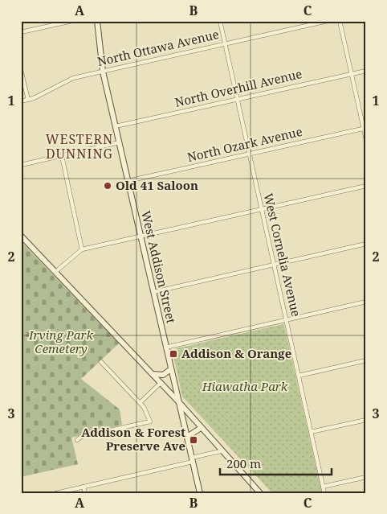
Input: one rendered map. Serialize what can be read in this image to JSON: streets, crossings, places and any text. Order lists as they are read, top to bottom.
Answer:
{
  "streets": {
    "street": [
      "North Ottawa Avenue",
      "North Overhill Avenue",
      "North Ozark Avenue",
      "West Cornelia Avenue",
      "West Addison Street"
    ]
  },
  "crossings": [
    ["North Ottawa Avenue", "West Cornelia Avenue"],
    ["North Ottawa Avenue", "West Addison Street"],
    ["North Overhill Avenue", "West Cornelia Avenue"],
    ["North Overhill Avenue", "West Addison Street"],
    ["North Ozark Avenue", "West Cornelia Avenue"],
    ["North Ozark Avenue", "West Addison Street"]
  ],
  "districts": ["WESTERN DUNNING"],
  "parks": ["Irving Park Cemetery", "Hiawatha Park"],
  "places": {
    "other": ["Old 41 Saloon"],
    "transit": ["Addison & Orange", "Addison & Forest Preserve Ave"]
  },
  "scale_bar": "200 m",
  "grid": {
    "columns": ["A", "B", "C"],
    "rows": ["1", "2", "3"]
  }
}
